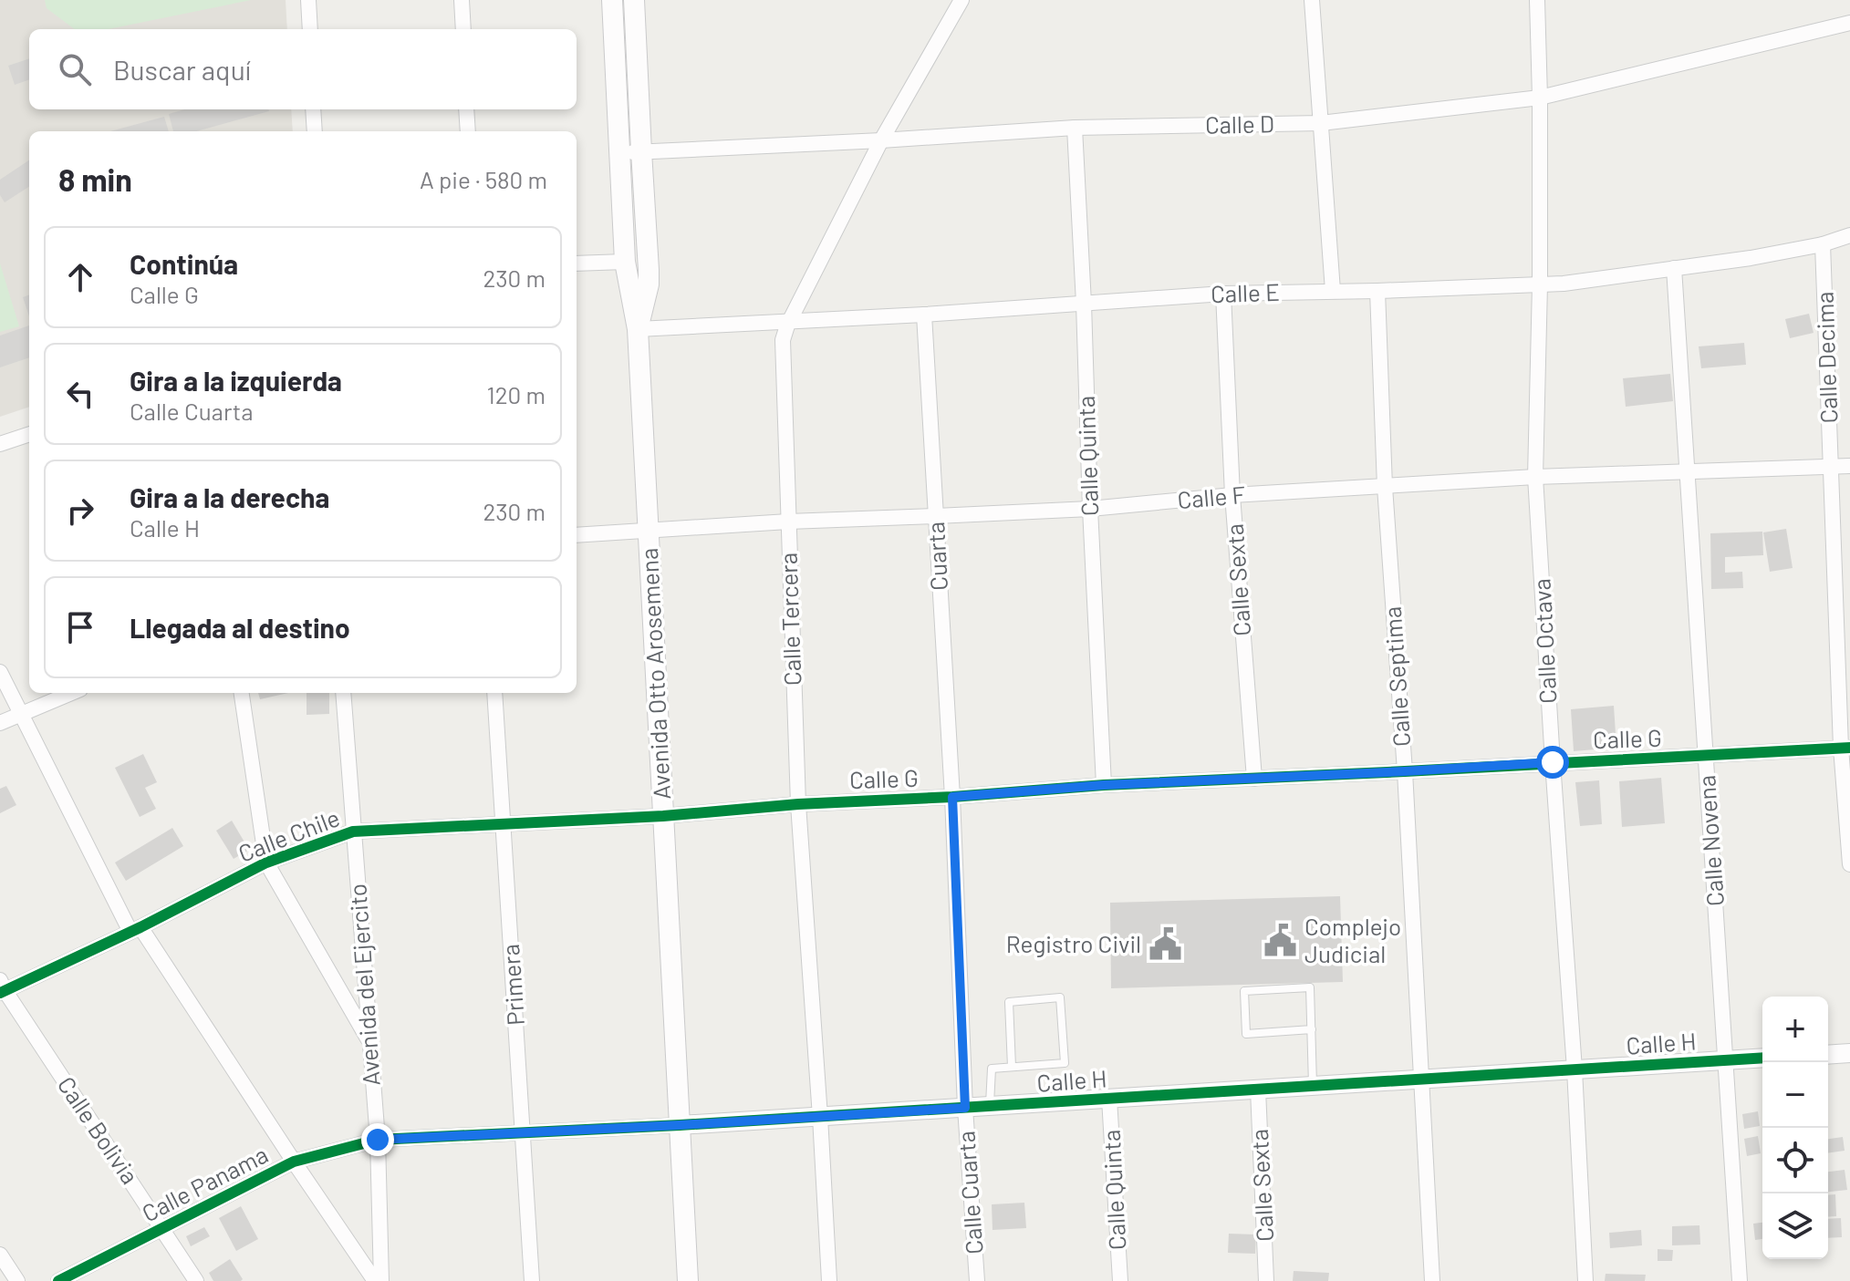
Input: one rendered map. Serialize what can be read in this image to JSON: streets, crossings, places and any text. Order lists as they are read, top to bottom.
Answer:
{
  "streets": {
    "main road": ["Avenida Otto Arosemena"],
    "street": [
      "Calle D",
      "Calle E",
      "Calle Decima",
      "Calle Quinta",
      "Calle F",
      "Cuarta",
      "Calle Sexta",
      "Calle Tercera",
      "Calle Octava",
      "Calle Septima",
      "Calle G",
      "Calle Chile",
      "Calle Novena",
      "Avenida del Ejercito",
      "Primera",
      "Calle H",
      "Calle Bolivia",
      "Calle Panama",
      "Calle Cuarta"
    ]
  },
  "crossings": [
    ["Calle D", "Calle Quinta"],
    ["Calle D", "Calle Tercera"],
    ["Calle D", "Calle Octava"],
    ["Calle D", "Avenida Otto Arosemena"],
    ["Calle E", "Calle Decima"],
    ["Calle E", "Calle Quinta"],
    ["Calle E", "Cuarta"],
    ["Calle E", "Calle Sexta"],
    ["Calle E", "Calle Tercera"],
    ["Calle E", "Calle Octava"],
    ["Calle E", "Avenida Otto Arosemena"],
    ["Calle E", "Calle Septima"],
    ["Calle E", "Calle Novena"],
    ["Calle Decima", "Calle F"],
    ["Calle Decima", "Calle G"],
    ["Calle Quinta", "Calle F"],
    ["Calle Quinta", "Calle G"],
    ["Calle Quinta", "Calle H"],
    ["Calle F", "Cuarta"],
    ["Calle F", "Calle Sexta"],
    ["Calle F", "Calle Tercera"],
    ["Calle F", "Calle Octava"],
    ["Calle F", "Avenida Otto Arosemena"],
    ["Calle F", "Calle Septima"],
    ["Calle F", "Calle Novena"],
    ["Cuarta", "Calle G"],
    ["Cuarta", "Calle Cuarta"],
    ["Calle Sexta", "Calle G"],
    ["Calle Sexta", "Calle H"],
    ["Calle Tercera", "Calle G"],
    ["Calle Tercera", "Calle H"],
    ["Calle Octava", "Calle G"],
    ["Calle Octava", "Calle H"],
    ["Avenida Otto Arosemena", "Calle G"],
    ["Avenida Otto Arosemena", "Calle Chile"],
    ["Avenida Otto Arosemena", "Calle H"],
    ["Calle Septima", "Calle G"],
    ["Calle Septima", "Calle H"],
    ["Calle G", "Calle Chile"],
    ["Calle G", "Calle Novena"],
    ["Calle G", "Calle Cuarta"],
    ["Calle Chile", "Avenida del Ejercito"],
    ["Calle Chile", "Primera"],
    ["Calle Chile", "Calle Bolivia"],
    ["Calle Novena", "Calle H"],
    ["Avenida del Ejercito", "Calle H"],
    ["Avenida del Ejercito", "Calle Panama"],
    ["Primera", "Calle H"],
    ["Calle H", "Calle Panama"],
    ["Calle H", "Calle Cuarta"],
    ["Calle Bolivia", "Calle Panama"]
  ],
  "places": {
    "public building": ["Complejo Judicial", "Registro Civil"]
  },
  "page": {
    "search": "Buscar aquí",
    "heading": ["8 min", "A pie · 580 m"],
    "list": [
      ["Continúa", "Calle G", "230 m"],
      ["Gira a la izquierda", "Calle Cuarta", "120 m"],
      ["Gira a la derecha", "Calle H", "230 m"],
      "Llegada al destino"
    ],
    "map_buttons": ["+", "−"]
  }
}
